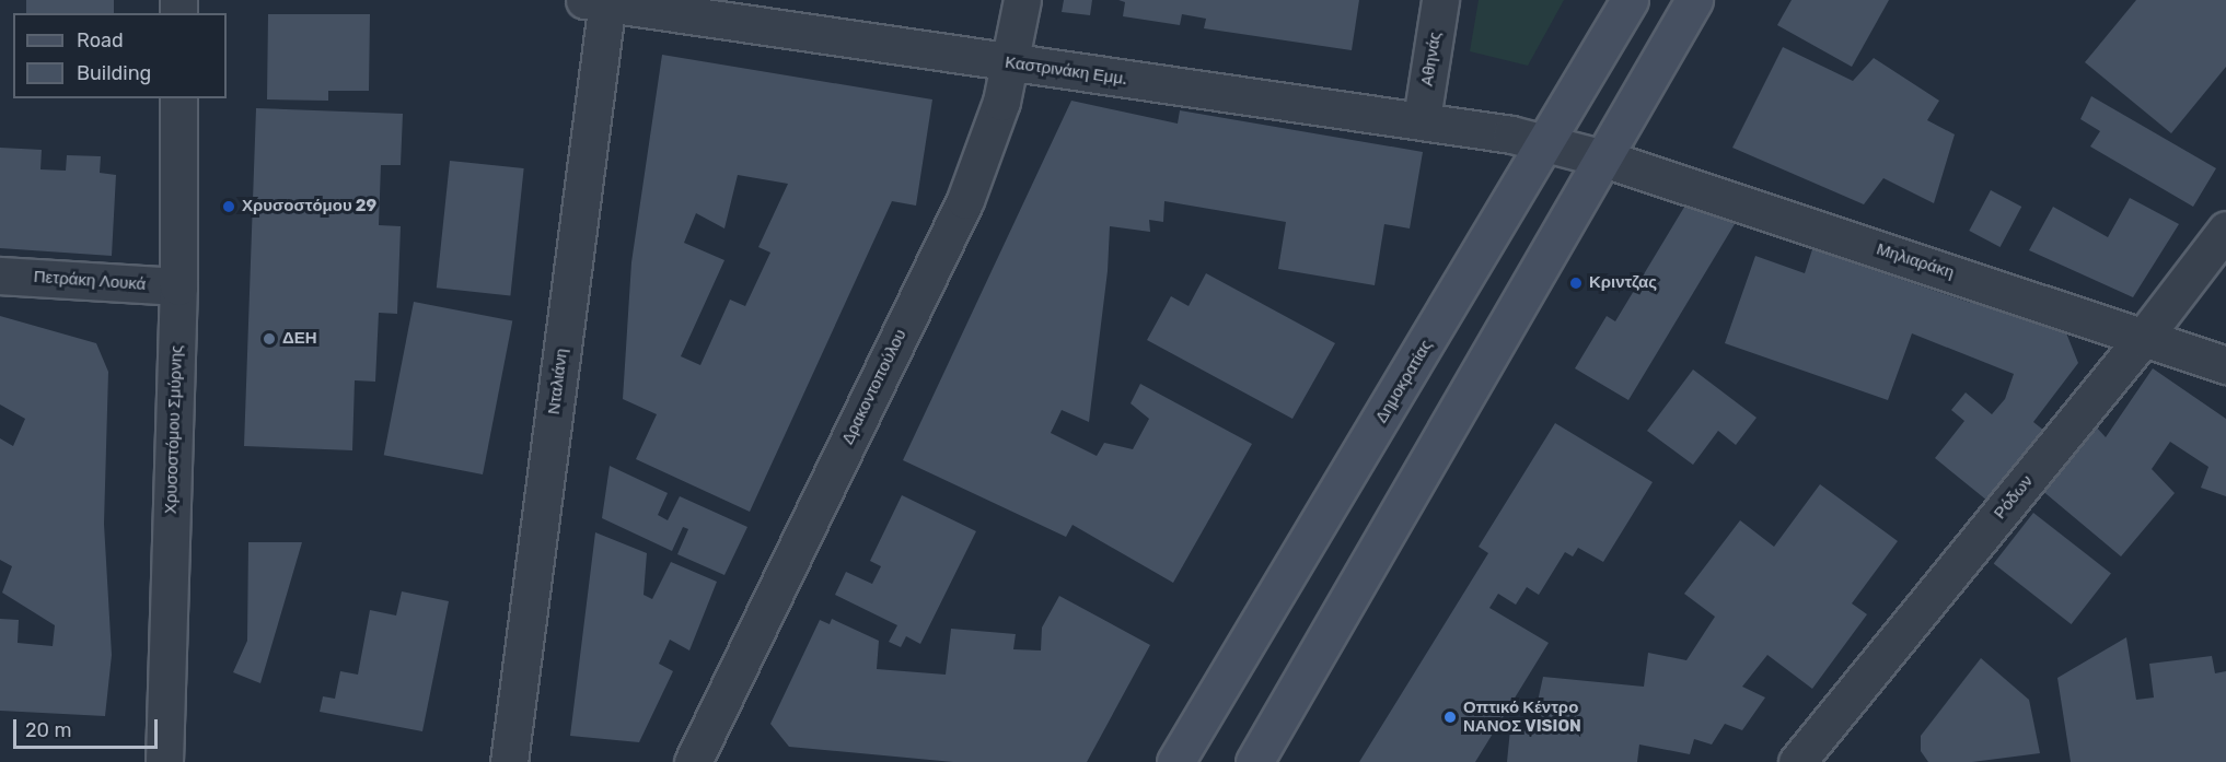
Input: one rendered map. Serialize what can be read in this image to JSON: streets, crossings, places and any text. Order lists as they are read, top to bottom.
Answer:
{
  "streets": {
    "main road": ["Δημοκρατίας"],
    "street": [
      "Αθηνάς",
      "Καστρινάκη Εμμ.",
      "Μηλιαράκη",
      "Πετράκη Λουκά",
      "Νταλιάνη",
      "Δρακοντοπούλου",
      "Χρυσοστόμου Σμύρνης",
      "Ρόδων"
    ]
  },
  "crossings": [
    ["Αθηνάς", "Καστρινάκη Εμμ."],
    ["Καστρινάκη Εμμ.", "Μηλιαράκη"],
    ["Καστρινάκη Εμμ.", "Νταλιάνη"],
    ["Καστρινάκη Εμμ.", "Δημοκρατίας"],
    ["Καστρινάκη Εμμ.", "Δρακοντοπούλου"],
    ["Μηλιαράκη", "Δημοκρατίας"],
    ["Μηλιαράκη", "Ρόδων"],
    ["Πετράκη Λουκά", "Χρυσοστόμου Σμύρνης"]
  ],
  "places": [
    "Χρυσοστόμου 29",
    "Κριντζας",
    "ΔΕΗ",
    "Οπτικό Κέντρο ΝΑΝΟΣ VISION"
  ],
  "legend": ["Road", "Building"],
  "scale_bar": "20 m"
}
